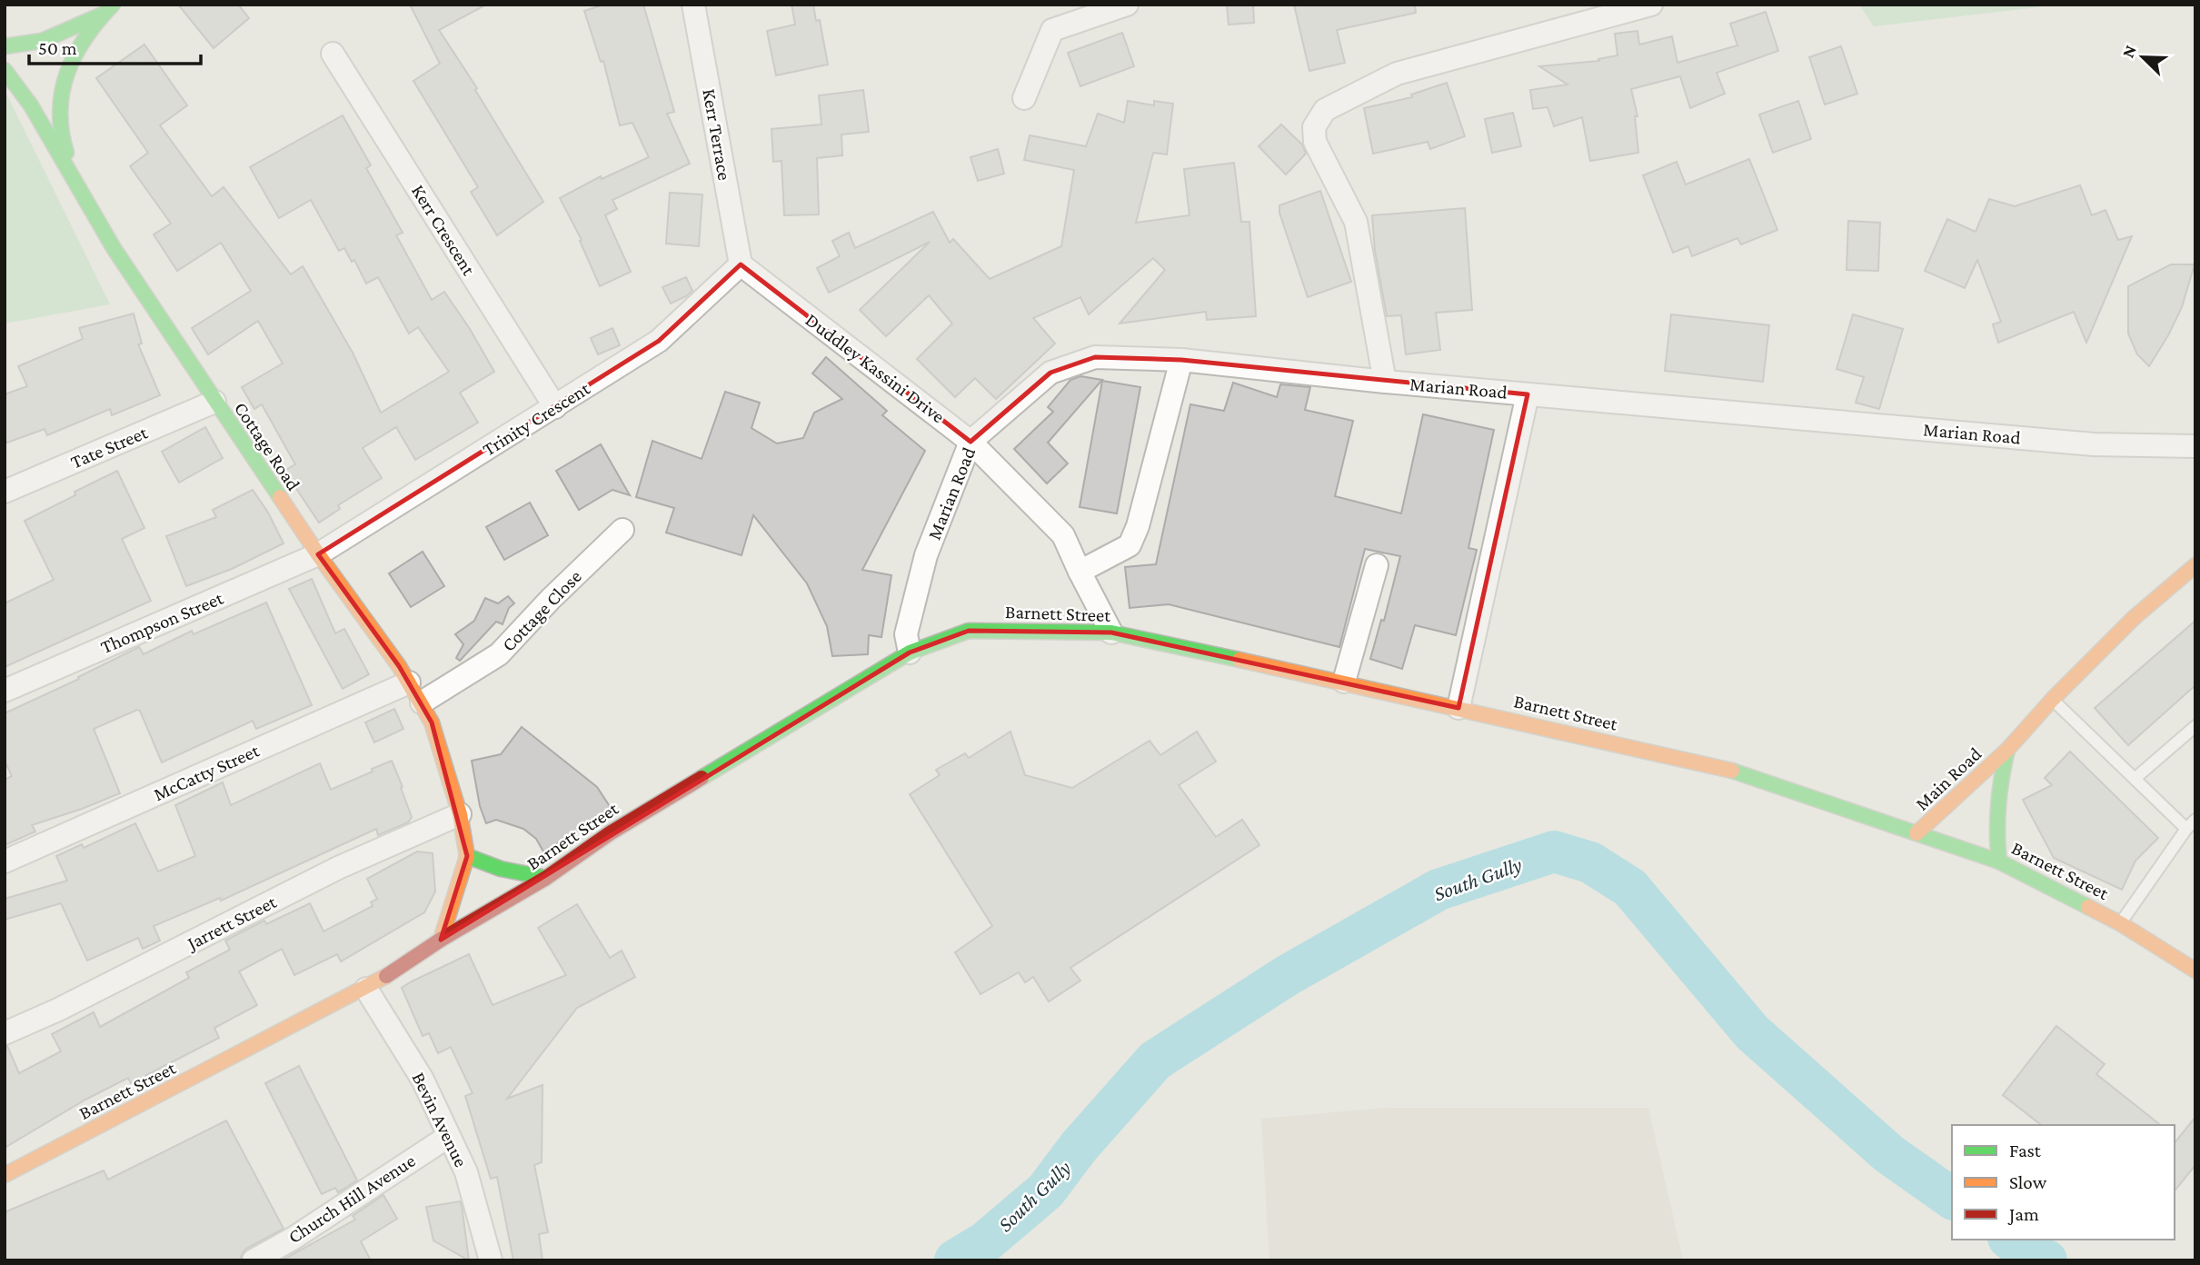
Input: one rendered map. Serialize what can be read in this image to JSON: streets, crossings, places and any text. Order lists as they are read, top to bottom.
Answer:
{
  "streets": {
    "main road": ["Cottage Road", "Barnett Street", "Main Road"],
    "street": [
      "Kerr Terrace",
      "Kerr Crescent",
      "Duddley Kassini Drive",
      "Marian Road",
      "Trinity Crescent",
      "Tate Street",
      "Cottage Close",
      "Thompson Street",
      "McCatty Street",
      "Jarrett Street",
      "Bevin Avenue",
      "Church Hill Avenue"
    ]
  },
  "crossings": [
    ["Kerr Terrace", "Duddley Kassini Drive"],
    ["Kerr Terrace", "Trinity Crescent"],
    ["Kerr Crescent", "Trinity Crescent"],
    ["Duddley Kassini Drive", "Marian Road"],
    ["Duddley Kassini Drive", "Trinity Crescent"],
    ["Duddley Kassini Drive", "Barnett Street"],
    ["Marian Road", "Barnett Street"],
    ["Trinity Crescent", "Cottage Road"],
    ["Trinity Crescent", "Thompson Street"],
    ["Cottage Road", "Tate Street"],
    ["Cottage Road", "Cottage Close"],
    ["Cottage Road", "Barnett Street"],
    ["Cottage Road", "Thompson Street"],
    ["Cottage Road", "McCatty Street"],
    ["Cottage Road", "Jarrett Street"],
    ["Barnett Street", "Main Road"],
    ["Barnett Street", "Bevin Avenue"],
    ["Bevin Avenue", "Church Hill Avenue"]
  ],
  "water": ["South Gully"],
  "legend": ["Fast", "Slow", "Jam"],
  "scale_bar": "50 m",
  "north": "top left"
}
